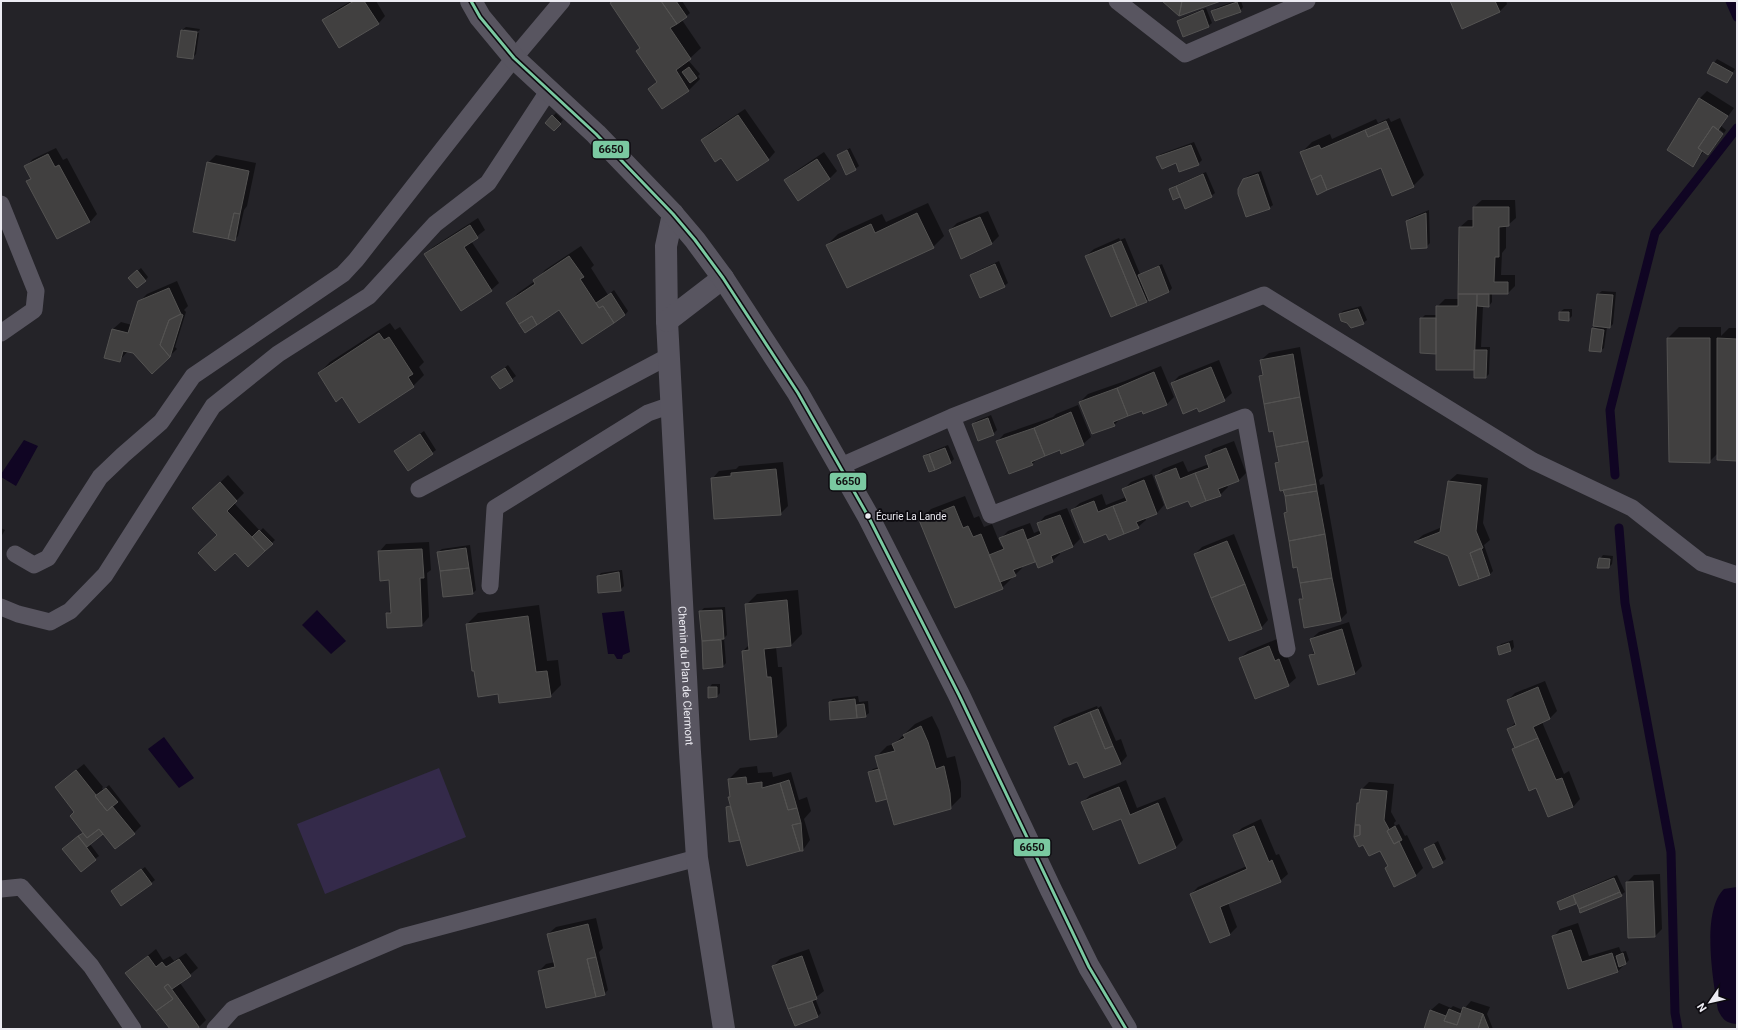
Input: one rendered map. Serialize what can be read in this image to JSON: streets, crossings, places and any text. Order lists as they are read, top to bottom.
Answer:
{
  "streets": {
    "street": ["Chemin du Plan de Clermont"]
  },
  "places": ["Écurie La Lande"],
  "lines": ["transit line 6650"],
  "north": "bottom left"
}
